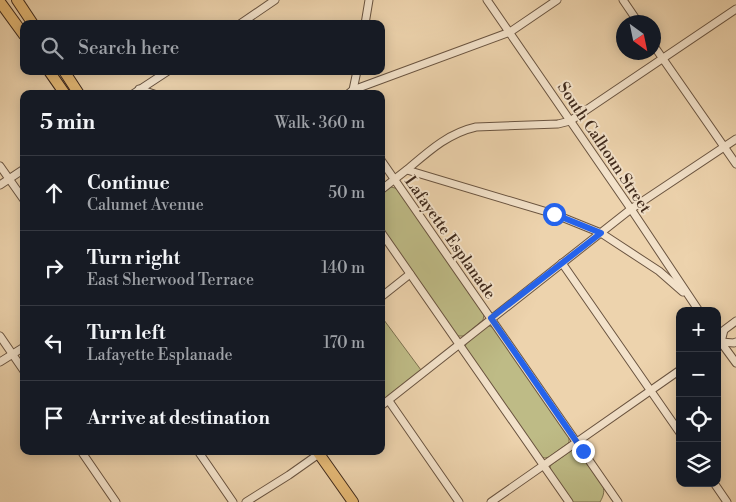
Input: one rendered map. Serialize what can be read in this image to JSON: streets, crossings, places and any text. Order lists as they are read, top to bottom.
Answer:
{
  "streets": {
    "street": ["South Calhoun Street", "Lafayette Esplanade"]
  },
  "north": "bottom right",
  "page": {
    "search": "Search here",
    "heading": ["5 min", "Walk · 360 m"],
    "list": [
      ["Continue", "Calumet Avenue", "50 m"],
      ["Turn right", "East Sherwood Terrace", "140 m"],
      ["Turn left", "Lafayette Esplanade", "170 m"],
      "Arrive at destination"
    ],
    "map_buttons": ["+", "−"]
  }
}
